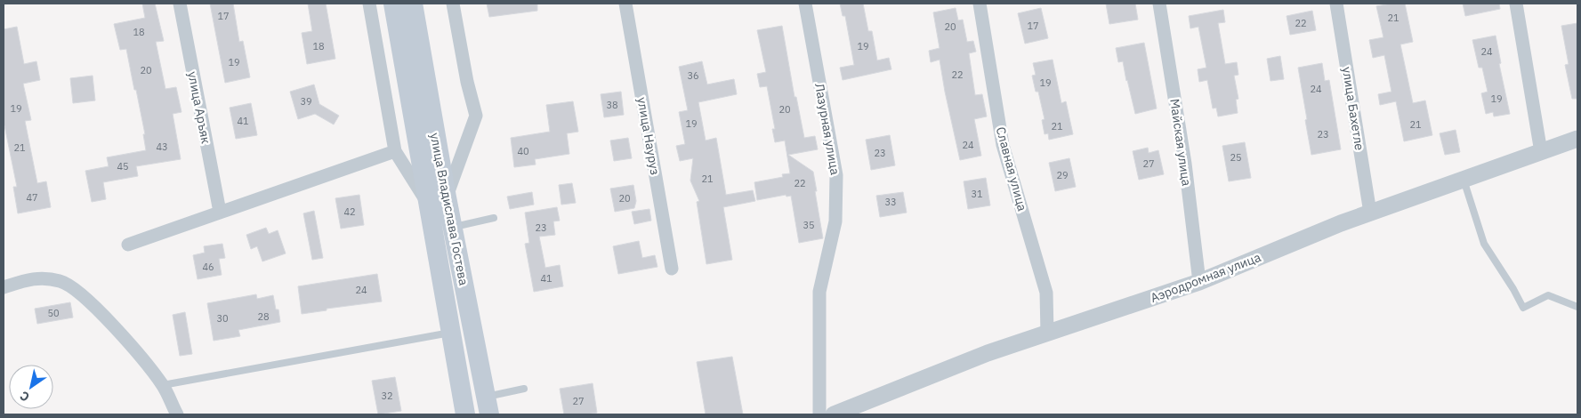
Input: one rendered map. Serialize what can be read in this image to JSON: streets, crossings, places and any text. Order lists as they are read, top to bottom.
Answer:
{
  "streets": {
    "main road": ["улица Владислава Гостева"],
    "street": [
      "улица Аръяк",
      "улица Бахетле",
      "Лазурная улица",
      "улица Науруз",
      "Майская улица",
      "Славная улица",
      "Аэродромная улица"
    ]
  },
  "crossings": [
    ["улица Бахетле", "Аэродромная улица"],
    ["Майская улица", "Аэродромная улица"],
    ["Славная улица", "Аэродромная улица"]
  ],
  "house_numbers": [
    "17",
    "21",
    "22",
    "17",
    "20",
    "18",
    "18",
    "19",
    "24",
    "19",
    "20",
    "22",
    "36",
    "19",
    "24",
    "19",
    "39",
    "38",
    "19",
    "20",
    "41",
    "19",
    "21",
    "21",
    "23",
    "24",
    "43",
    "21",
    "40",
    "23",
    "25",
    "27",
    "45",
    "29",
    "21",
    "22",
    "31",
    "47",
    "20",
    "33",
    "42",
    "35",
    "23",
    "46",
    "41",
    "24",
    "50",
    "28",
    "30",
    "32",
    "27"
  ],
  "north": "bottom left"
}
